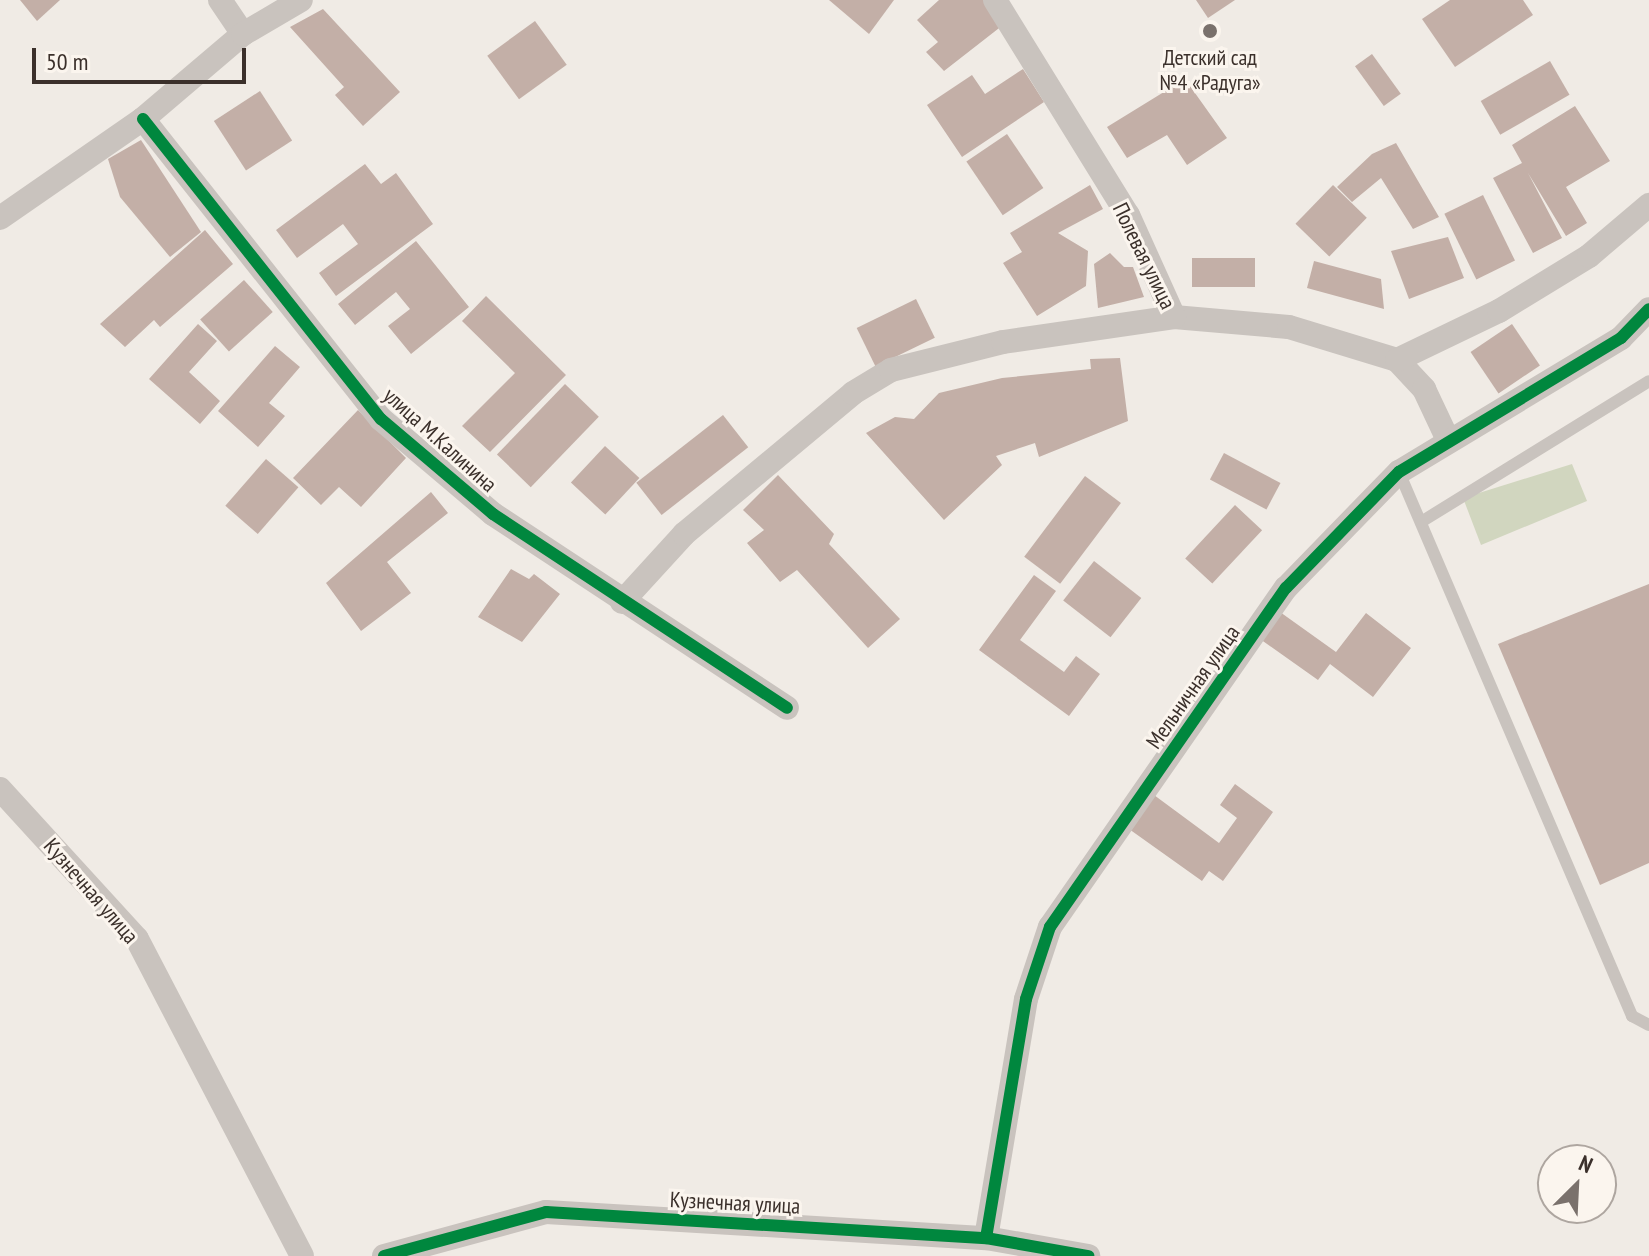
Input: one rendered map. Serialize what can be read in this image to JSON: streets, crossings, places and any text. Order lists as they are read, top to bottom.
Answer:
{
  "streets": {
    "street": [
      "Полевая улица",
      "улица М.Калинина",
      "Мельничная улица",
      "Кузнечная улица"
    ]
  },
  "crossings": [
    ["Мельничная улица", "Кузнечная улица"]
  ],
  "places": ["Детский сад №4 «Радуга»"],
  "scale_bar": "50 m",
  "north": "top right"
}
